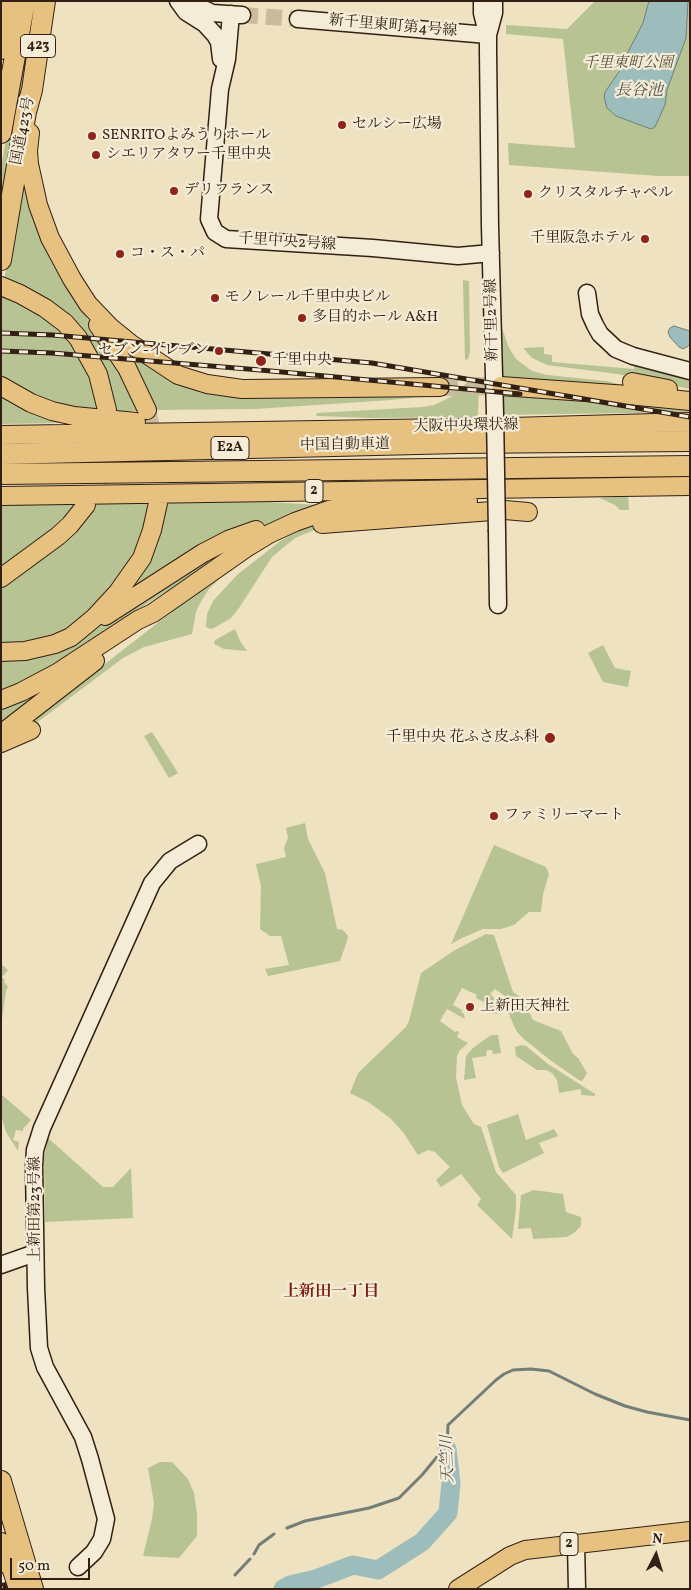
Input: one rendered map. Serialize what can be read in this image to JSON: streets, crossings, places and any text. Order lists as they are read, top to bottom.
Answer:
{
  "streets": {
    "highway": [
      "423",
      "国道423号",
      "中国自動車道",
      "E2A"
    ],
    "main road": ["大阪中央環状線", "2"],
    "street": [
      "新千里東町第4号線",
      "千里中央2号線",
      "新千里2号線",
      "上新田第23号線"
    ]
  },
  "crossings": [
    ["新千里東町第4号線", "新千里2号線"],
    ["千里中央2号線", "新千里2号線"]
  ],
  "districts": ["上新田一丁目"],
  "water": ["長谷池", "天竺川"],
  "parks": ["千里東町公園"],
  "places": [
    "セルシー広場",
    "SENRITOよみうりホール",
    "シエリアタワー千里中央",
    "デリフランス",
    "クリスタルチャペル",
    "千里阪急ホテル",
    "コ・ス・パ",
    "モノレール千里中央ビル",
    "多目的ホール A&H",
    "セブン-イレブン",
    "千里中央",
    "千里中央 花ふさ皮ふ科",
    "ファミリーマート",
    "上新田天神社"
  ],
  "scale_bar": "50 m",
  "north": "top"
}
